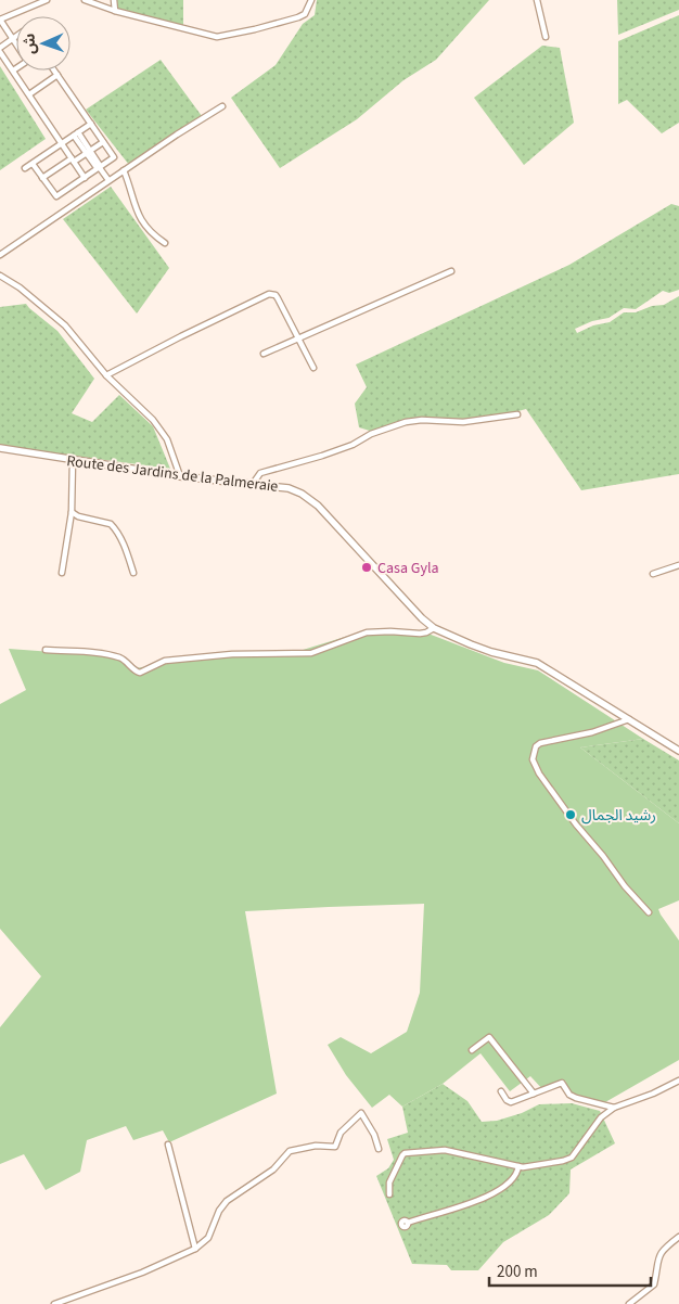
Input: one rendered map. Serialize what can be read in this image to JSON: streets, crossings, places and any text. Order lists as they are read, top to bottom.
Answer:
{
  "streets": {
    "street": ["Route des Jardins de la Palmeraie"]
  },
  "places": ["Casa Gyla", "رشيد الجمال"],
  "scale_bar": "200 m",
  "north": "left"
}
